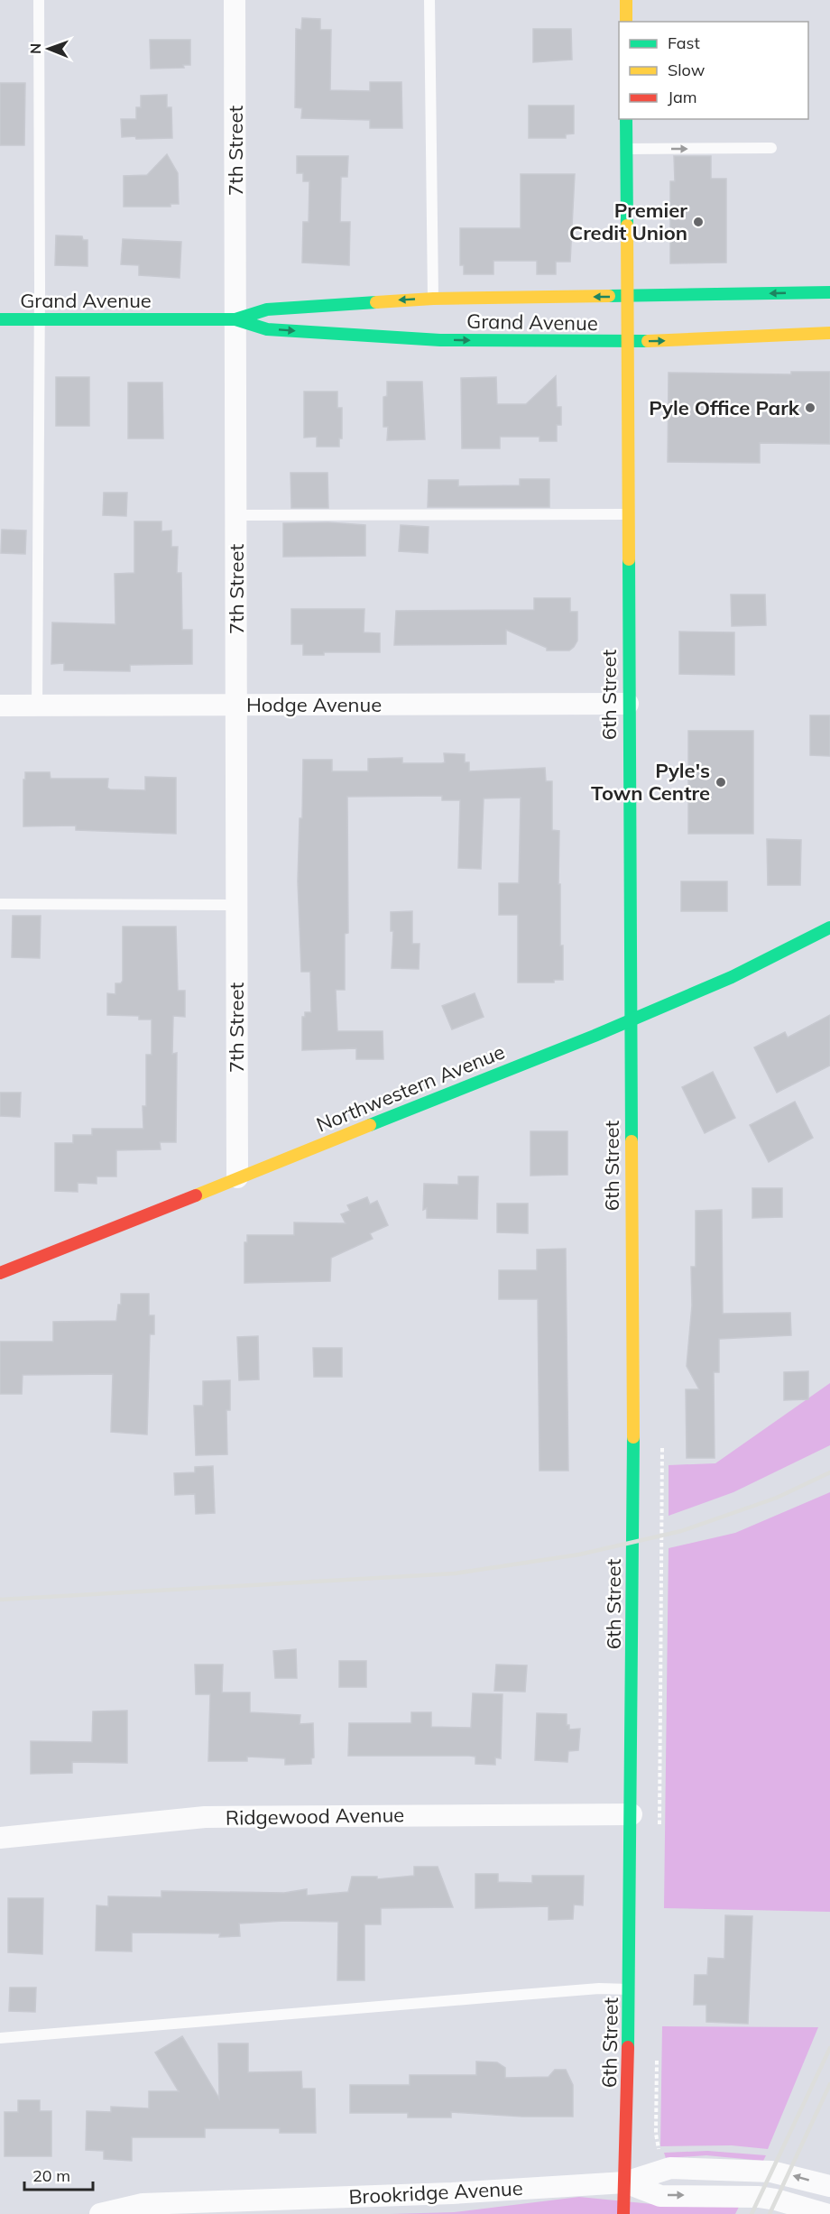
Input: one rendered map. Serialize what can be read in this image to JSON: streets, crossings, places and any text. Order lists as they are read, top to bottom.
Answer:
{
  "streets": {
    "main road": ["Grand Avenue", "6th Street", "Northwestern Avenue"],
    "street": [
      "7th Street",
      "Hodge Avenue",
      "Ridgewood Avenue",
      "Brookridge Avenue"
    ]
  },
  "crossings": [
    ["7th Street", "Grand Avenue"],
    ["7th Street", "Hodge Avenue"],
    ["7th Street", "Northwestern Avenue"],
    ["Grand Avenue", "6th Street"],
    ["6th Street", "Hodge Avenue"],
    ["6th Street", "Northwestern Avenue"],
    ["6th Street", "Ridgewood Avenue"],
    ["6th Street", "Brookridge Avenue"]
  ],
  "places": ["Premier Credit Union", "Pyle Office Park", "Pyle's Town Centre"],
  "legend": ["Fast", "Slow", "Jam"],
  "scale_bar": "20 m",
  "north": "left"
}
